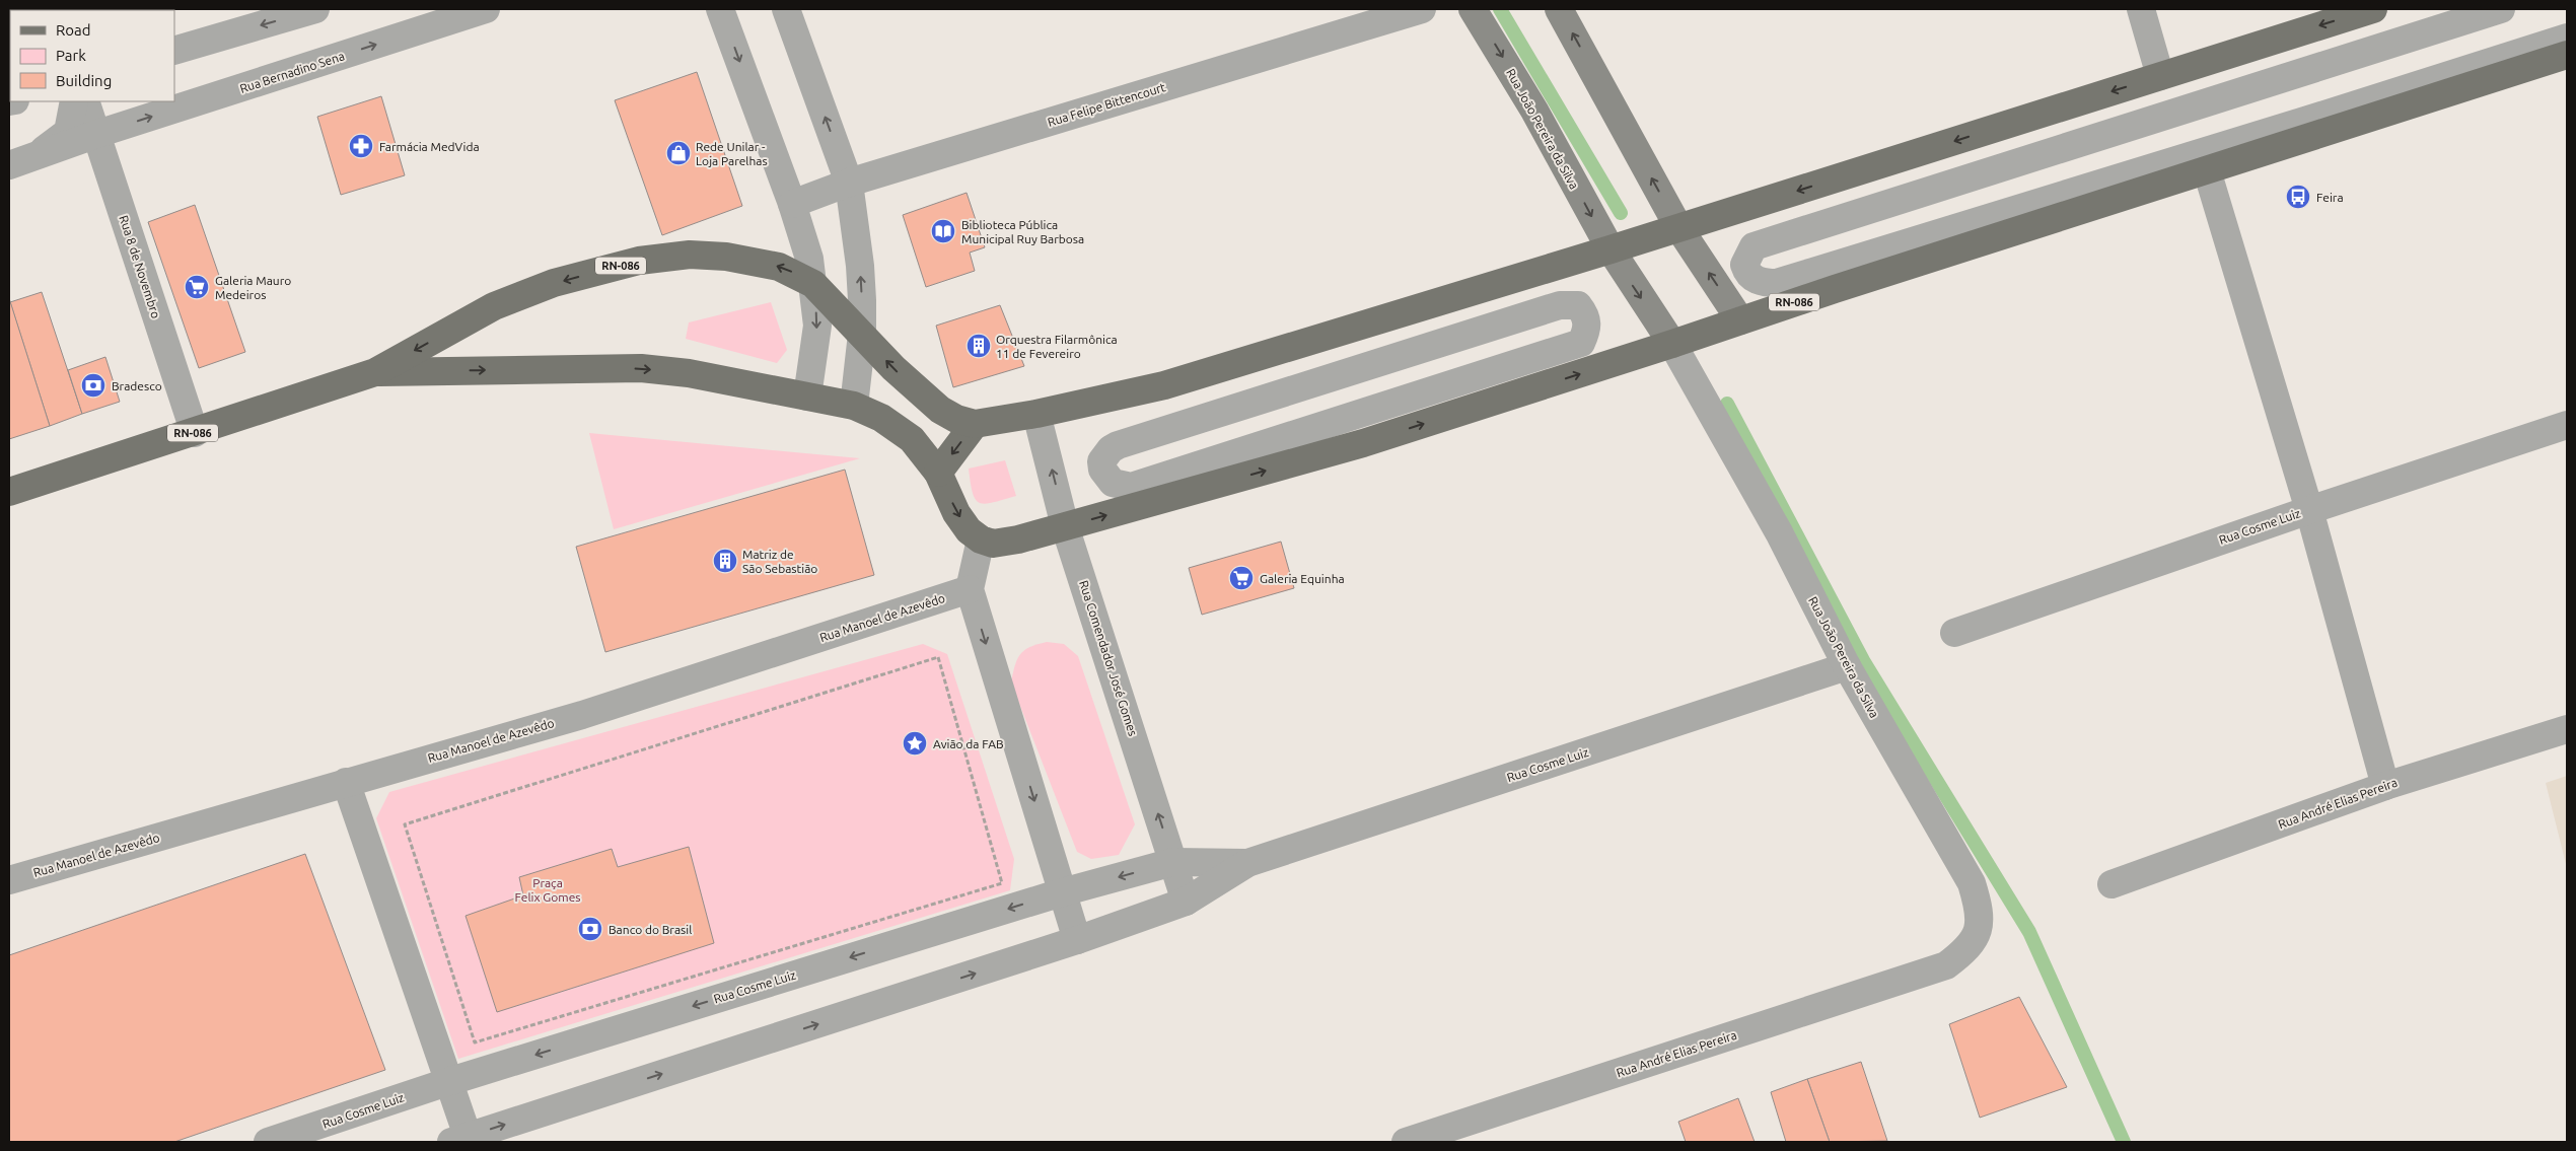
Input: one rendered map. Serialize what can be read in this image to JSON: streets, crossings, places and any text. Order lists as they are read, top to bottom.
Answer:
{
  "streets": {
    "main road": ["RN-086"],
    "street": [
      "Rua Bernadino Sena",
      "Rua Felipe Bittencourt",
      "Rua João Pereira da Silva",
      "Rua 8 de Novembro",
      "Rua Cosme Luiz",
      "Rua Manoel de Azevêdo",
      "Rua Comendador José Gomes",
      "Rua André Elias Pereira"
    ]
  },
  "crossings": [
    ["Rua Bernadino Sena", "Rua 8 de Novembro"],
    ["Rua João Pereira da Silva", "RN-086"],
    ["Rua João Pereira da Silva", "Rua Cosme Luiz"],
    ["Rua João Pereira da Silva", "Rua André Elias Pereira"],
    ["RN-086", "Rua 8 de Novembro"],
    ["RN-086", "Rua Comendador José Gomes"],
    ["Rua Cosme Luiz", "Rua Comendador José Gomes"]
  ],
  "parks": ["Praça Felix Gomes"],
  "places": {
    "pharmacy": ["Farmácia MedVida"],
    "shop": ["Rede Unilar - Loja Parelhas"],
    "bus stop": ["Feira"],
    "library": ["Biblioteca Pública Municipal Ruy Barbosa"],
    "supermarket": ["Galeria Mauro Medeiros", "Galeria Equinha"],
    "building": ["Orquestra Filarmônica 11 de Fevereiro", "Matriz de São Sebastião"],
    "bank": ["Bradesco", "Banco do Brasil"],
    "place": ["Avião da FAB"]
  },
  "legend": ["Road", "Park", "Building"]
}
